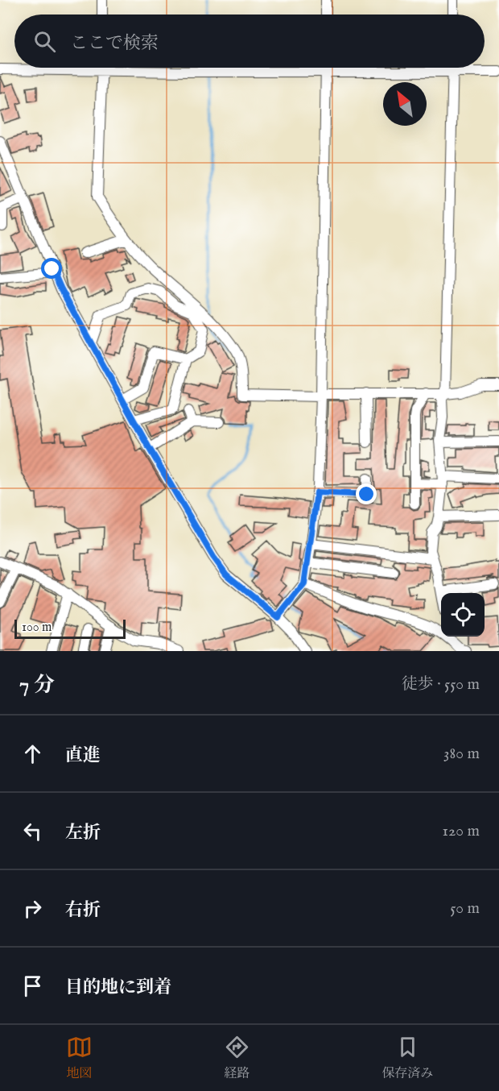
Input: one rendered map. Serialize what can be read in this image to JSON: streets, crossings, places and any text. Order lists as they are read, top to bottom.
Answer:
{
  "scale_bar": "100 m",
  "north": "top left",
  "page": {
    "search": "ここで検索",
    "scale": "100 m",
    "heading": ["7 分", "徒歩 · 550 m"],
    "list": [
      ["直進", "380 m"],
      ["左折", "120 m"],
      ["右折", "50 m"],
      "目的地に到着"
    ],
    "nav": ["地図", "経路", "保存済み"]
  }
}
